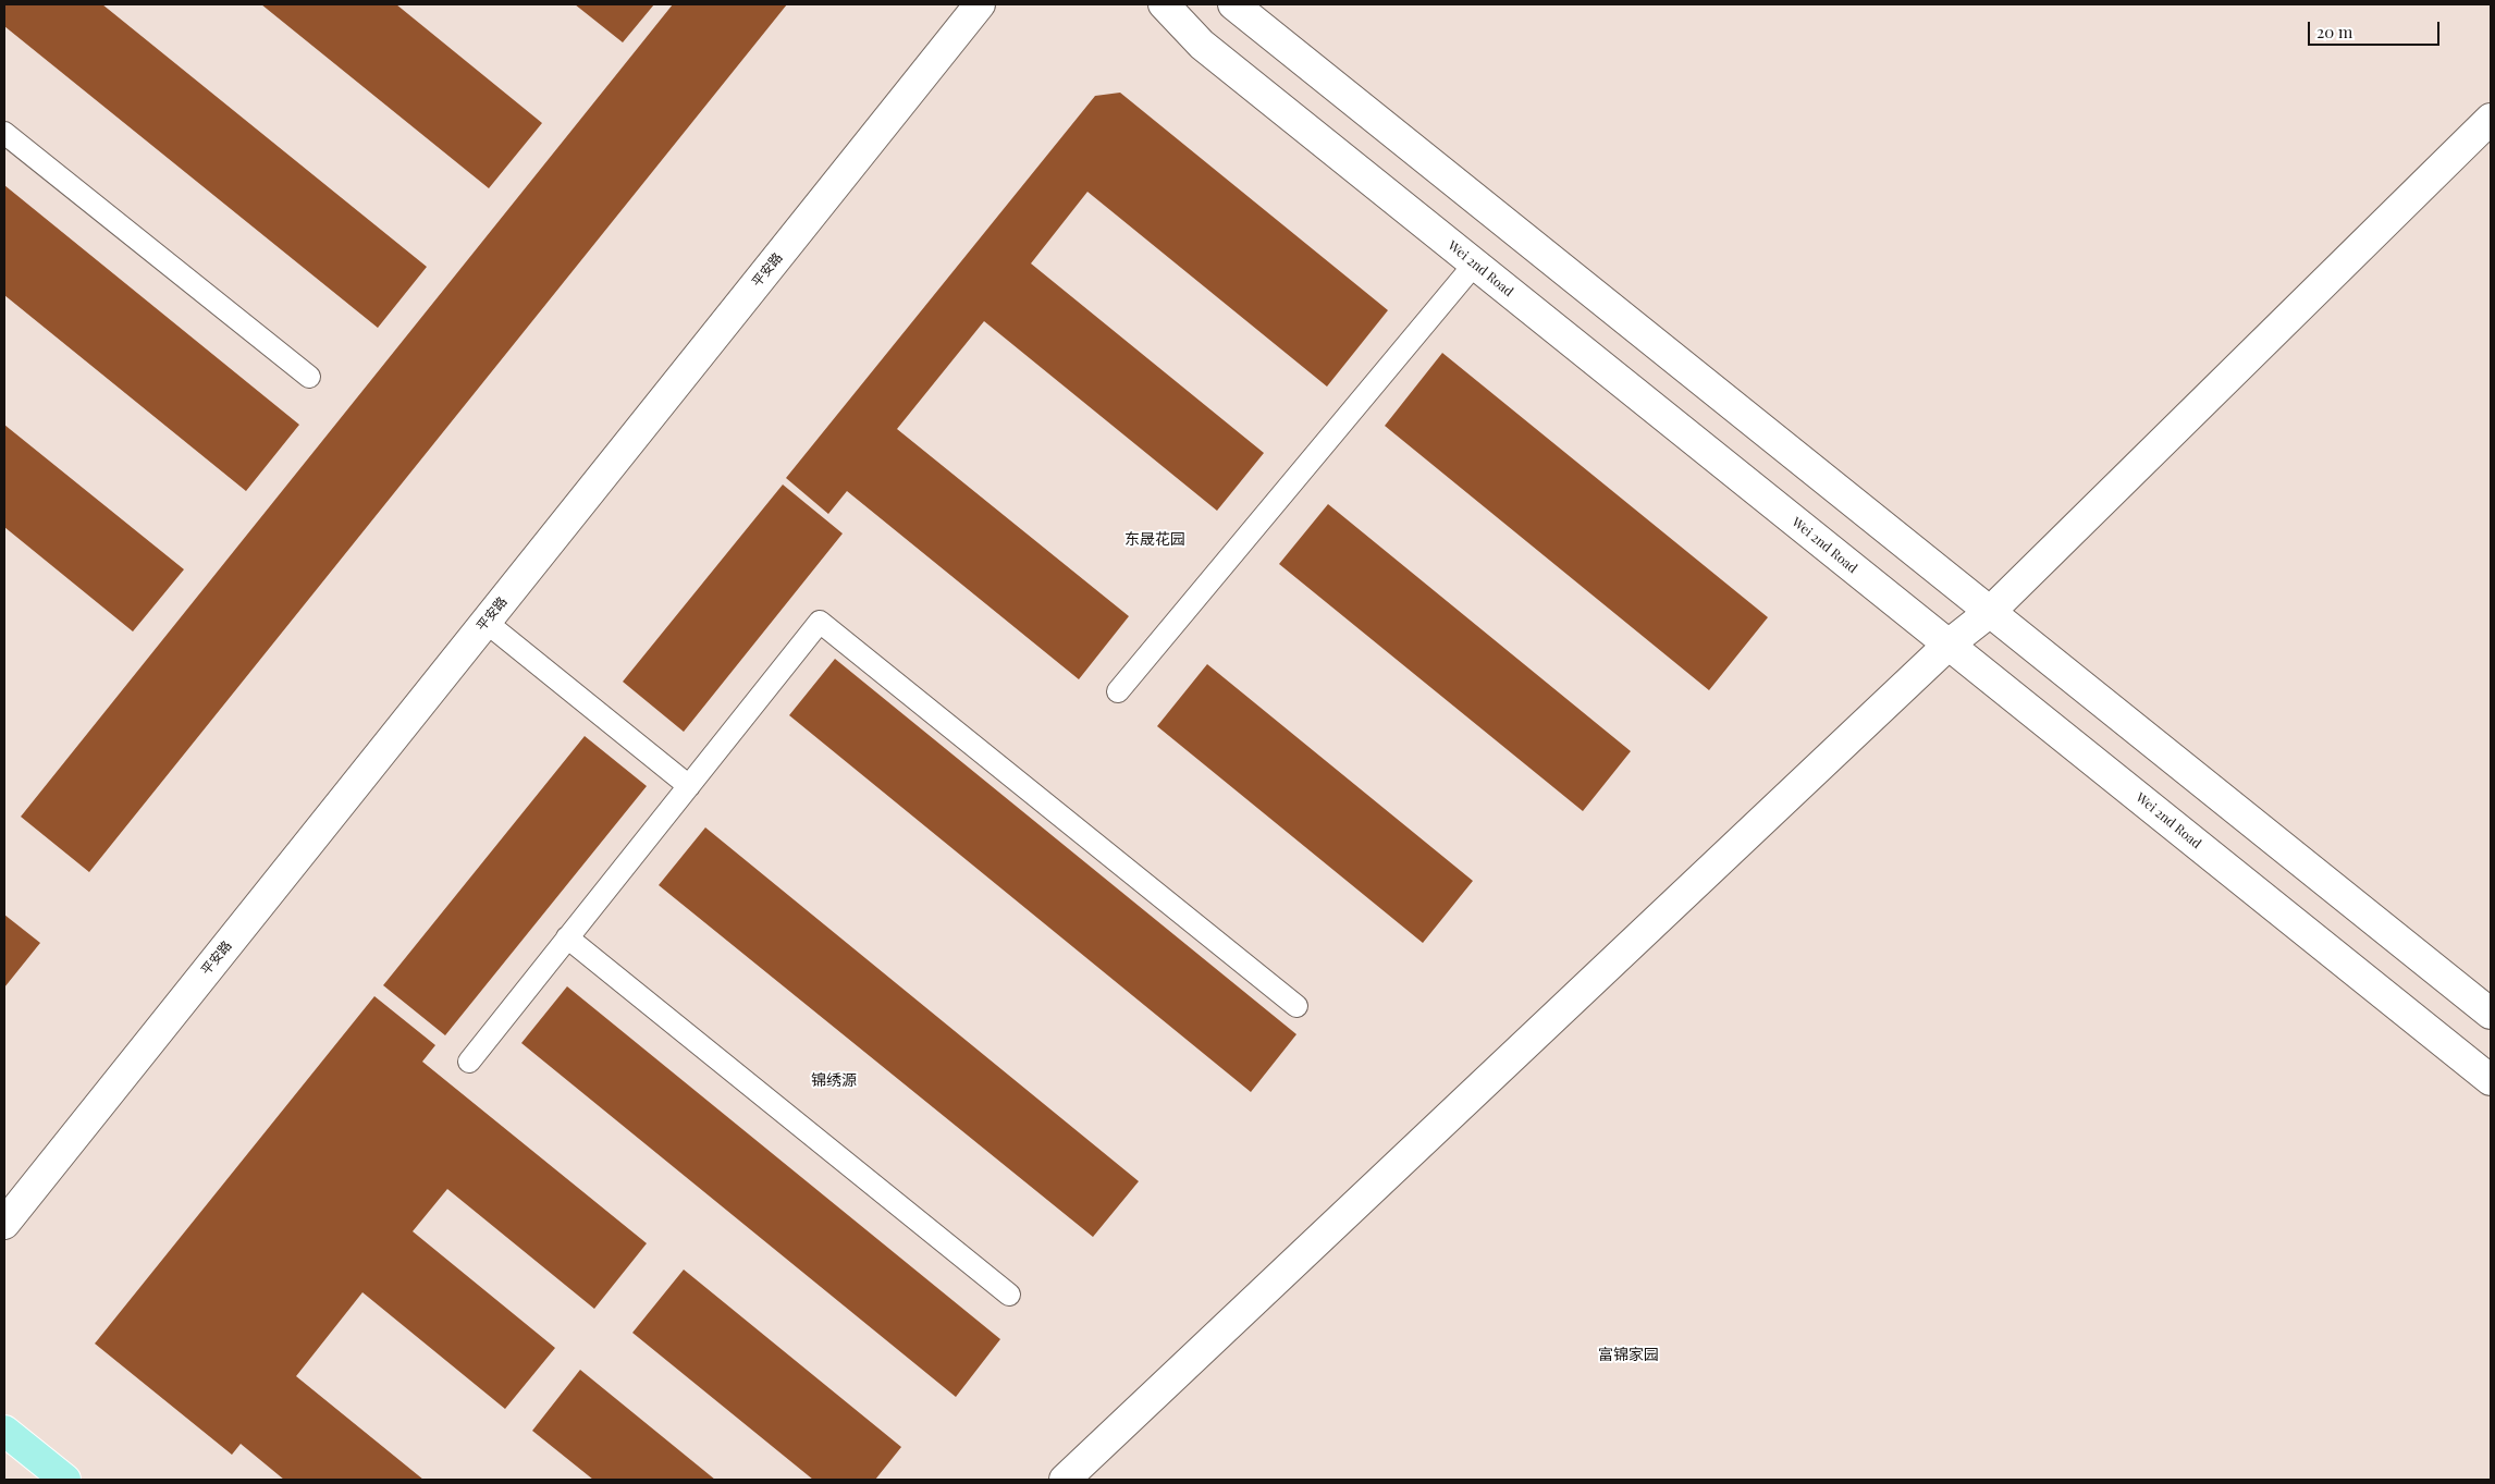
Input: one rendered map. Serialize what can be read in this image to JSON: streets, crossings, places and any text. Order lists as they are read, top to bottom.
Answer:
{
  "streets": {
    "street": ["Wei 2nd Road", "平安路"]
  },
  "districts": ["东晟花园", "锦绣源", "富锦家园"],
  "scale_bar": "20 m"
}
